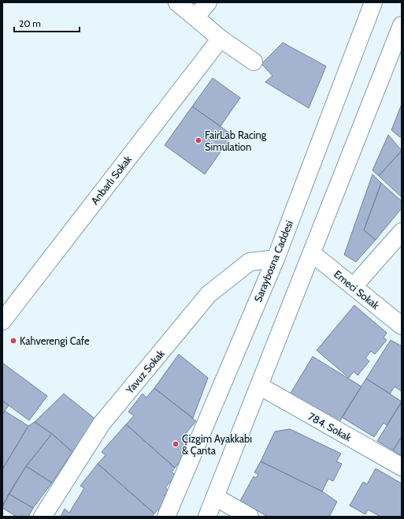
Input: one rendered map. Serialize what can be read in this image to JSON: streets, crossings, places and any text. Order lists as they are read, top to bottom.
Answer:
{
  "streets": {
    "street": [
      "Anbarlı Sokak",
      "Saraybosna Caddesi",
      "Emeci Sokak",
      "Yavuz Sokak",
      "784. Sokak"
    ]
  },
  "crossings": [
    ["Saraybosna Caddesi", "Yavuz Sokak"]
  ],
  "places": ["FairLab Racing Simulation", "Kahverengi Cafe", "Çizgim Ayakkabı & Çanta"],
  "scale_bar": "20 m"
}
